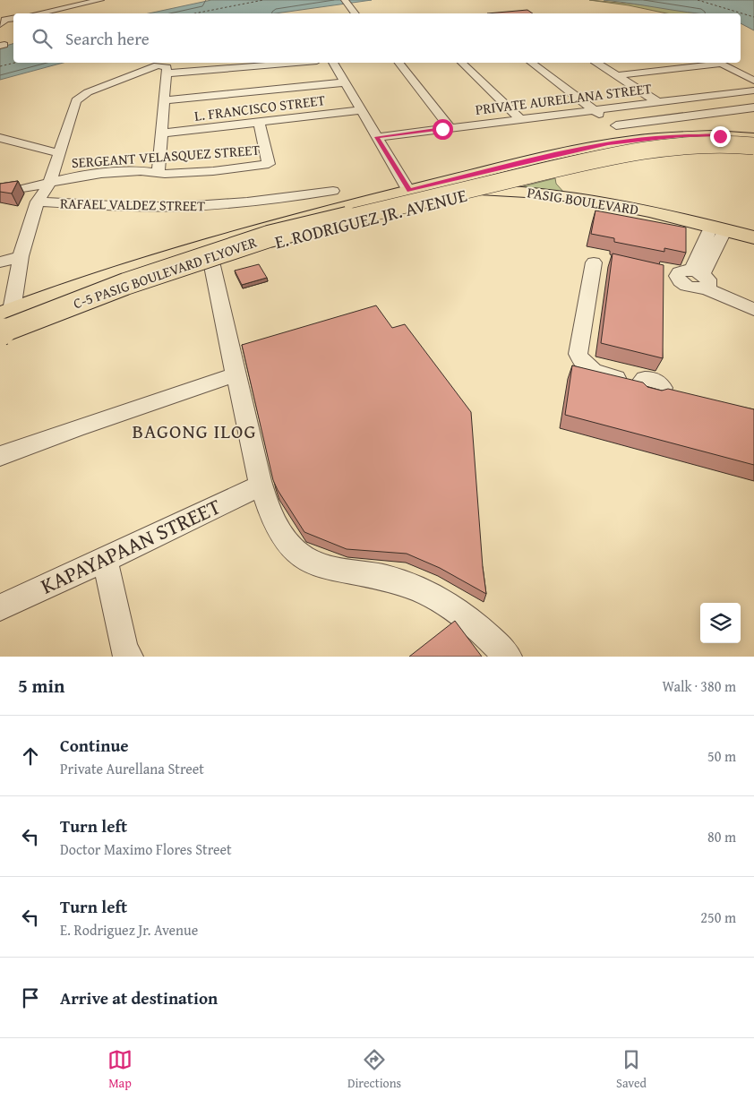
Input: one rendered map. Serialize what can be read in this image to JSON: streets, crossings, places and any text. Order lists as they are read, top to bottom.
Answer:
{
  "streets": {
    "main road": ["PASIG BOULEVARD", "E. RODRIGUEZ JR. AVENUE", "C-5 PASIG BOULEVARD FLYOVER"],
    "street": [
      "PRIVATE AURELLANA STREET",
      "L. FRANCISCO STREET",
      "SERGEANT VELASQUEZ STREET",
      "RAFAEL VALDEZ STREET",
      "KAPAYAPAAN STREET"
    ]
  },
  "crossings": [
    ["L. FRANCISCO STREET", "SERGEANT VELASQUEZ STREET"],
    ["PASIG BOULEVARD", "E. RODRIGUEZ JR. AVENUE"],
    ["E. RODRIGUEZ JR. AVENUE", "C-5 PASIG BOULEVARD FLYOVER"]
  ],
  "districts": ["BAGONG ILOG"],
  "page": {
    "search": "Search here",
    "heading": ["5 min", "Walk · 380 m"],
    "list": [
      ["Continue", "Private Aurellana Street", "50 m"],
      ["Turn left", "Doctor Maximo Flores Street", "80 m"],
      ["Turn left", "E. Rodriguez Jr. Avenue", "250 m"],
      "Arrive at destination"
    ],
    "nav": ["Map", "Directions", "Saved"]
  }
}
